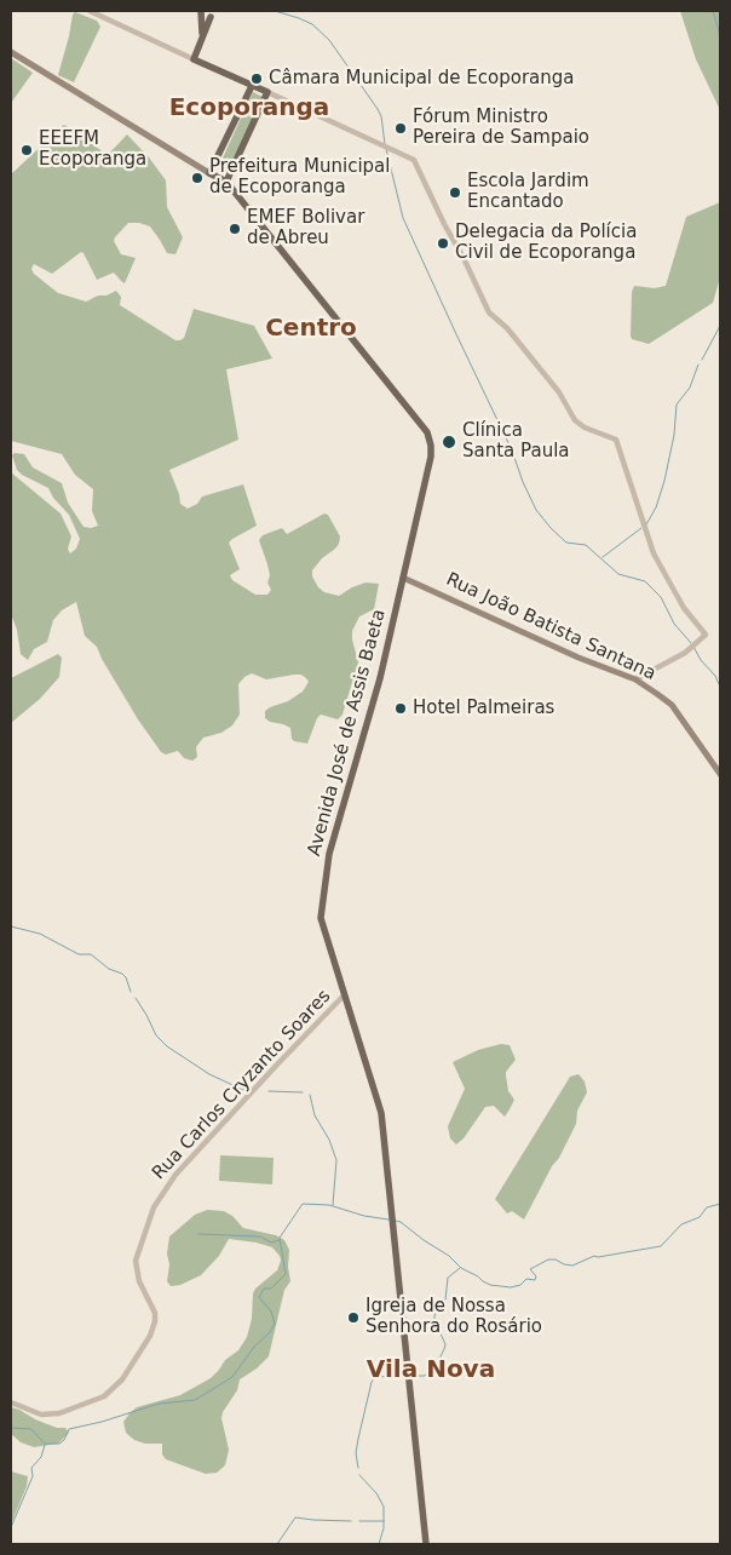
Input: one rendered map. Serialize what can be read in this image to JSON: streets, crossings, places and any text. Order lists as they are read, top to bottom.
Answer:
{
  "streets": {
    "main road": ["Rua João Batista Santana", "Avenida José de Assis Baeta"],
    "street": ["Rua Carlos Cryzanto Soares"]
  },
  "crossings": [
    ["Rua João Batista Santana", "Avenida José de Assis Baeta"],
    ["Avenida José de Assis Baeta", "Rua Carlos Cryzanto Soares"]
  ],
  "districts": ["Ecoporanga", "Centro", "Vila Nova"],
  "places": [
    "Câmara Municipal de Ecoporanga",
    "Fórum Ministro Pereira de Sampaio",
    "EEEFM Ecoporanga",
    "Prefeitura Municipal de Ecoporanga",
    "Escola Jardim Encantado",
    "EMEF Bolivar de Abreu",
    "Delegacia da Polícia Civil de Ecoporanga",
    "Clínica Santa Paula",
    "Hotel Palmeiras",
    "Igreja de Nossa Senhora do Rosário"
  ]
}
